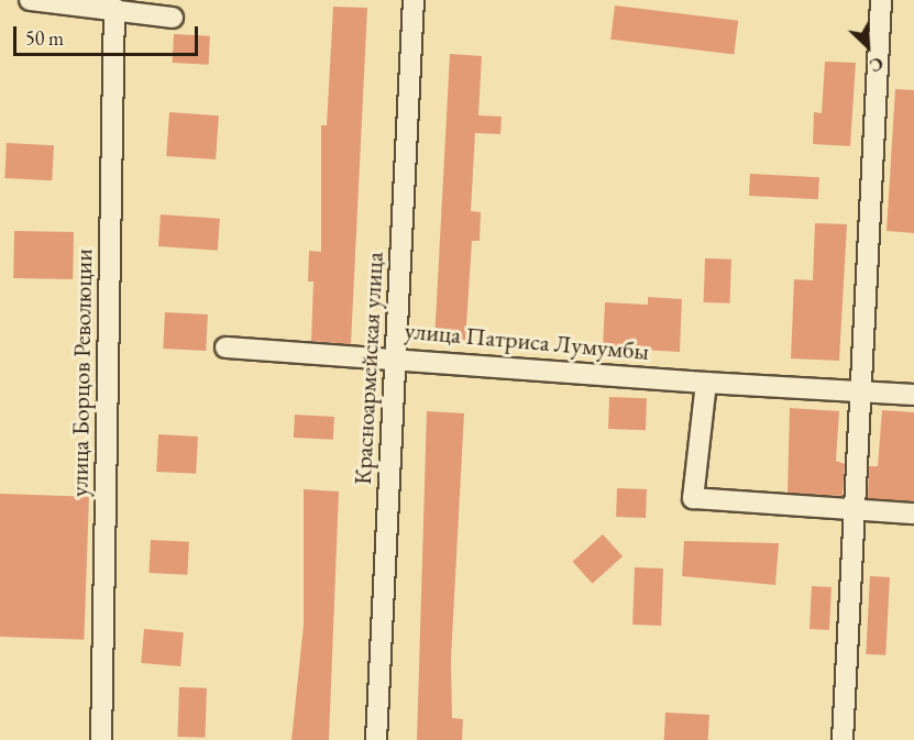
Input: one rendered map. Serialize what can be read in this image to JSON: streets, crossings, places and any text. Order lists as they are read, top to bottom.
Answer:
{
  "streets": {
    "street": ["улица Патриса Лумумбы", "Красноармейская улица", "улица Борцов Революции"]
  },
  "crossings": [
    ["улица Патриса Лумумбы", "Красноармейская улица"]
  ],
  "scale_bar": "50 m",
  "north": "bottom right"
}
